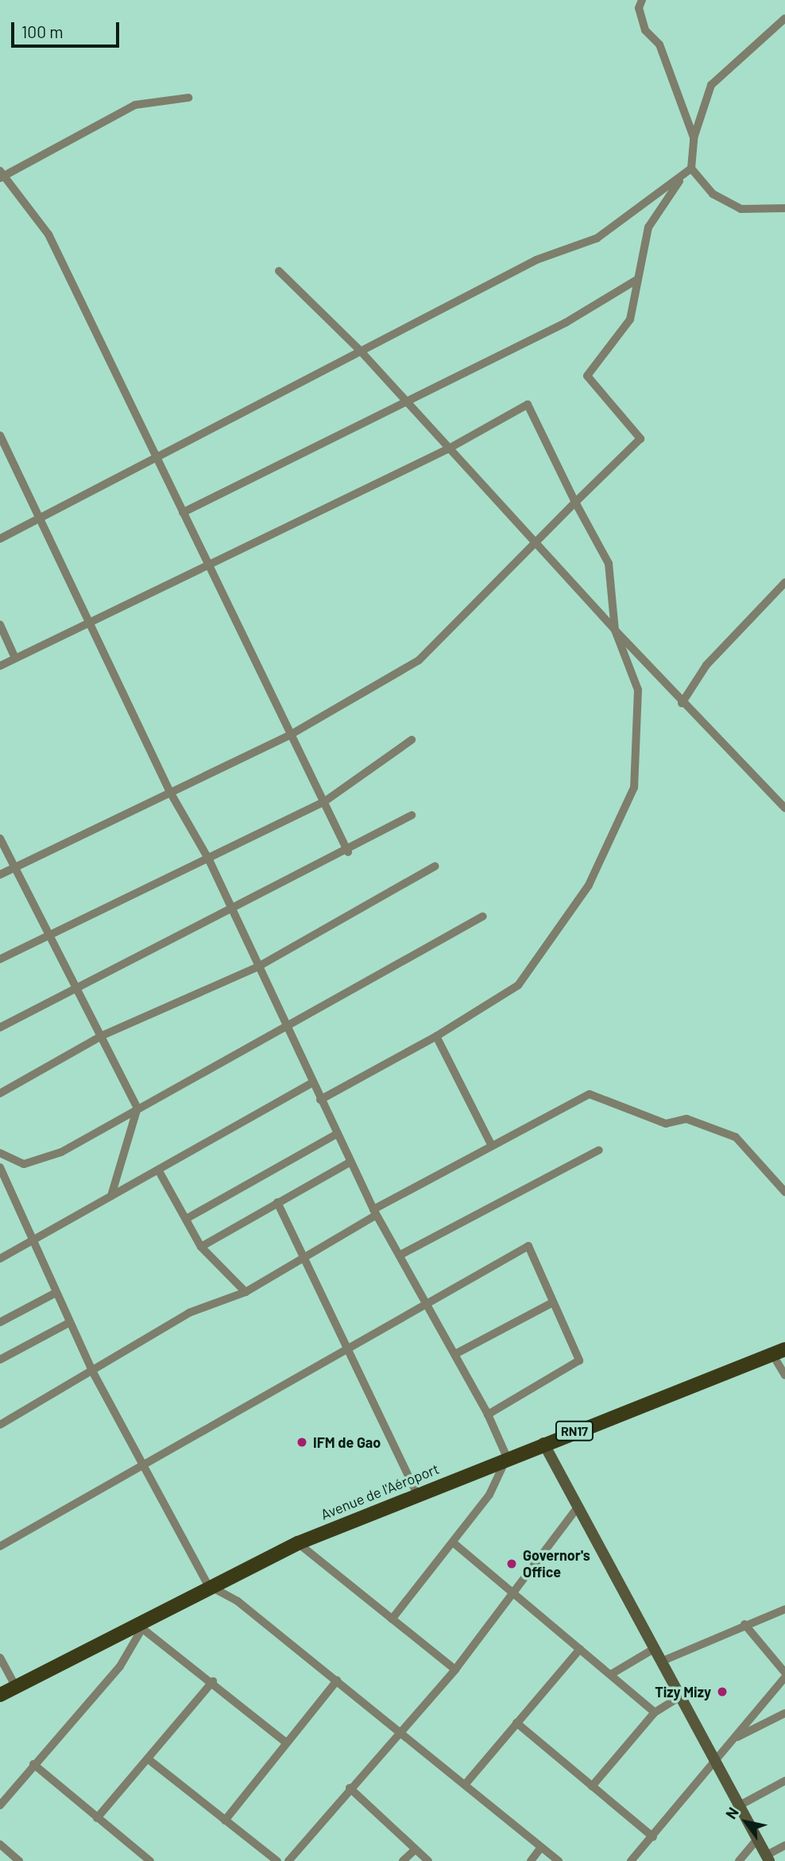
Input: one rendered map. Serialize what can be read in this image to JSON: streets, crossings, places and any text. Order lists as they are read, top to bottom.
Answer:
{
  "streets": {
    "main road": ["RN17", "Avenue de l'Aéroport"]
  },
  "places": ["IFM de Gao", "Governor's Office", "Tizy Mizy"],
  "scale_bar": "100 m",
  "north": "top left"
}
